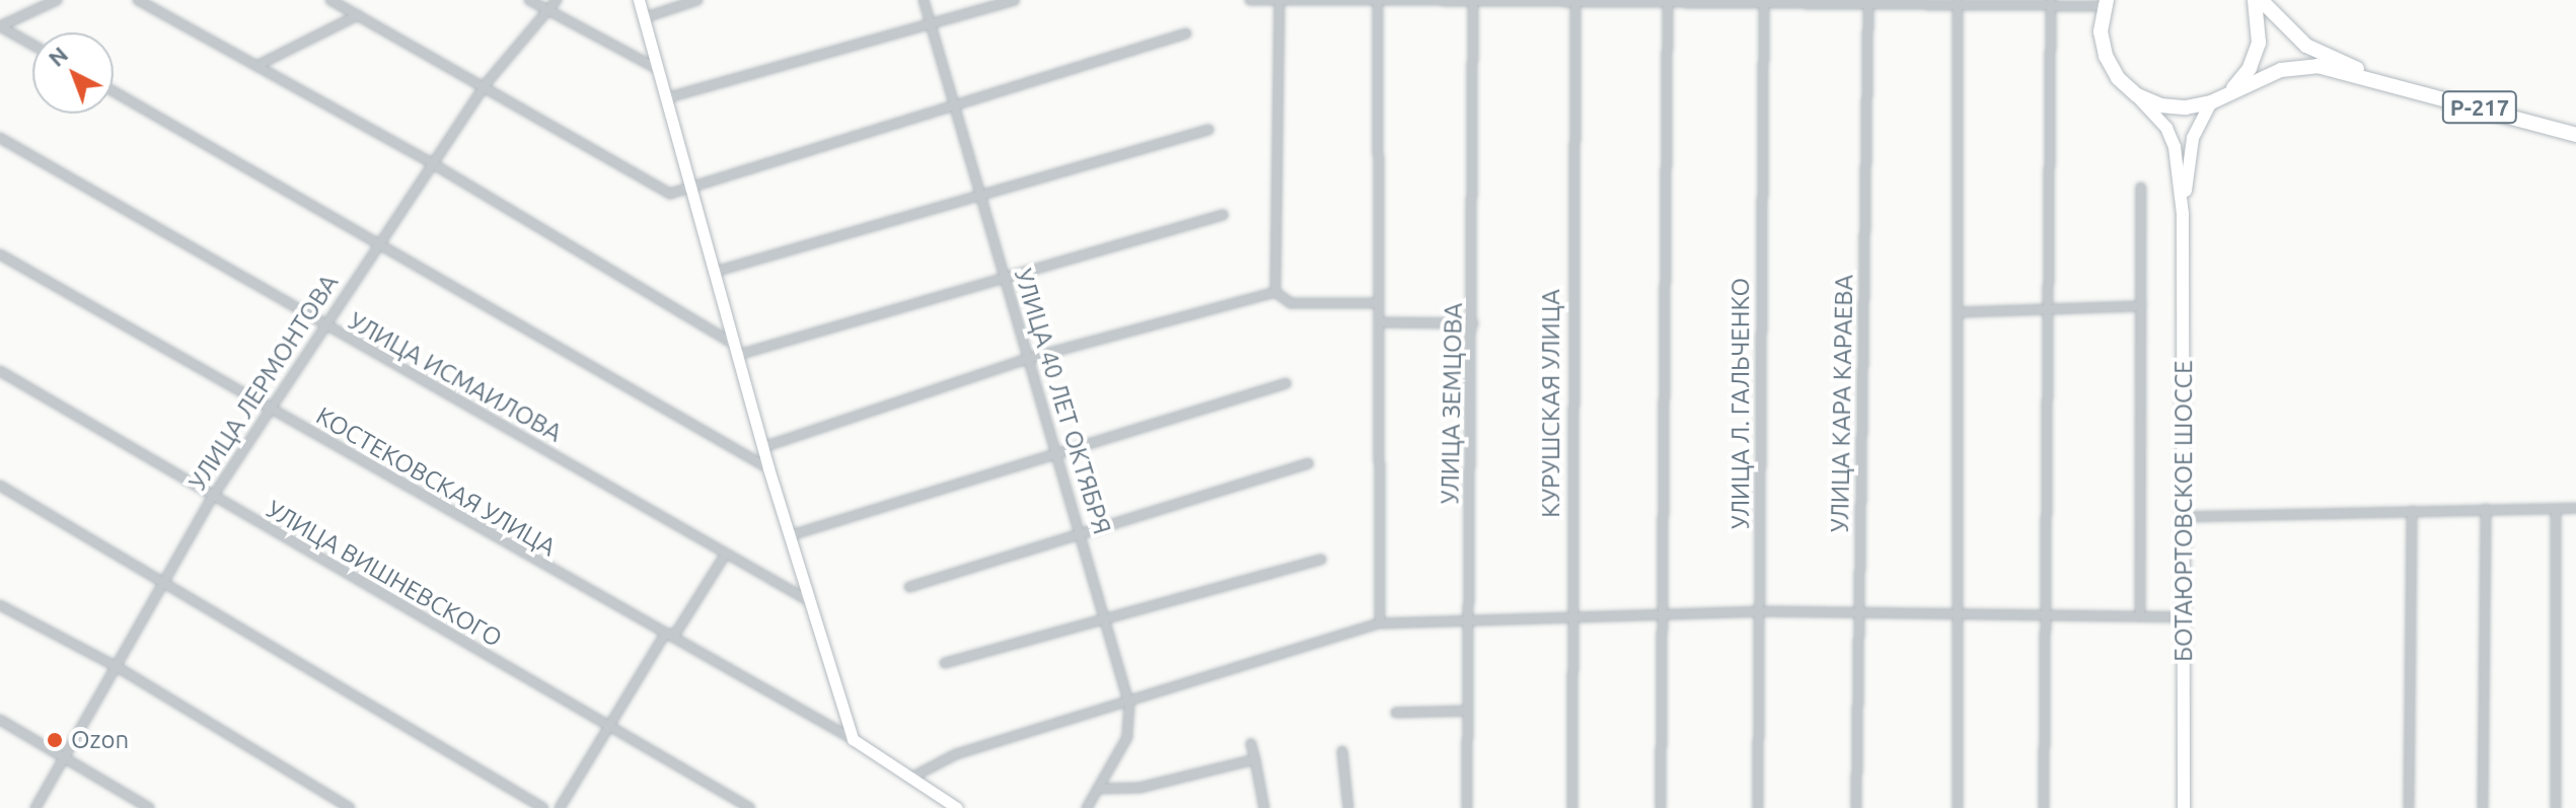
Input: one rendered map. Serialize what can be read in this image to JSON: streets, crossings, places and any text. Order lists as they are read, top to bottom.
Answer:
{
  "streets": {
    "highway": ["Р-217"],
    "main road": ["БОТАЮРТОВСКОЕ ШОССЕ"],
    "street": [
      "УЛИЦА ИСМАИЛОВА",
      "УЛИЦА ЛЕРМОНТОВА",
      "УЛИЦА 40 ЛЕТ ОКТЯБРЯ",
      "УЛИЦА ЗЕМЦОВА",
      "КУРУШСКАЯ УЛИЦА",
      "УЛИЦА Л. ГАЛЬЧЕНКО",
      "УЛИЦА КАРА КАРАЕВА",
      "КОСТЕКОВСКАЯ УЛИЦА",
      "УЛИЦА ВИШНЕВСКОГО"
    ]
  },
  "crossings": [
    ["УЛИЦА ИСМАИЛОВА", "УЛИЦА ЛЕРМОНТОВА"],
    ["УЛИЦА ЛЕРМОНТОВА", "КОСТЕКОВСКАЯ УЛИЦА"],
    ["УЛИЦА ЛЕРМОНТОВА", "УЛИЦА ВИШНЕВСКОГО"]
  ],
  "places": ["Ozon"],
  "north": "top left"
}
